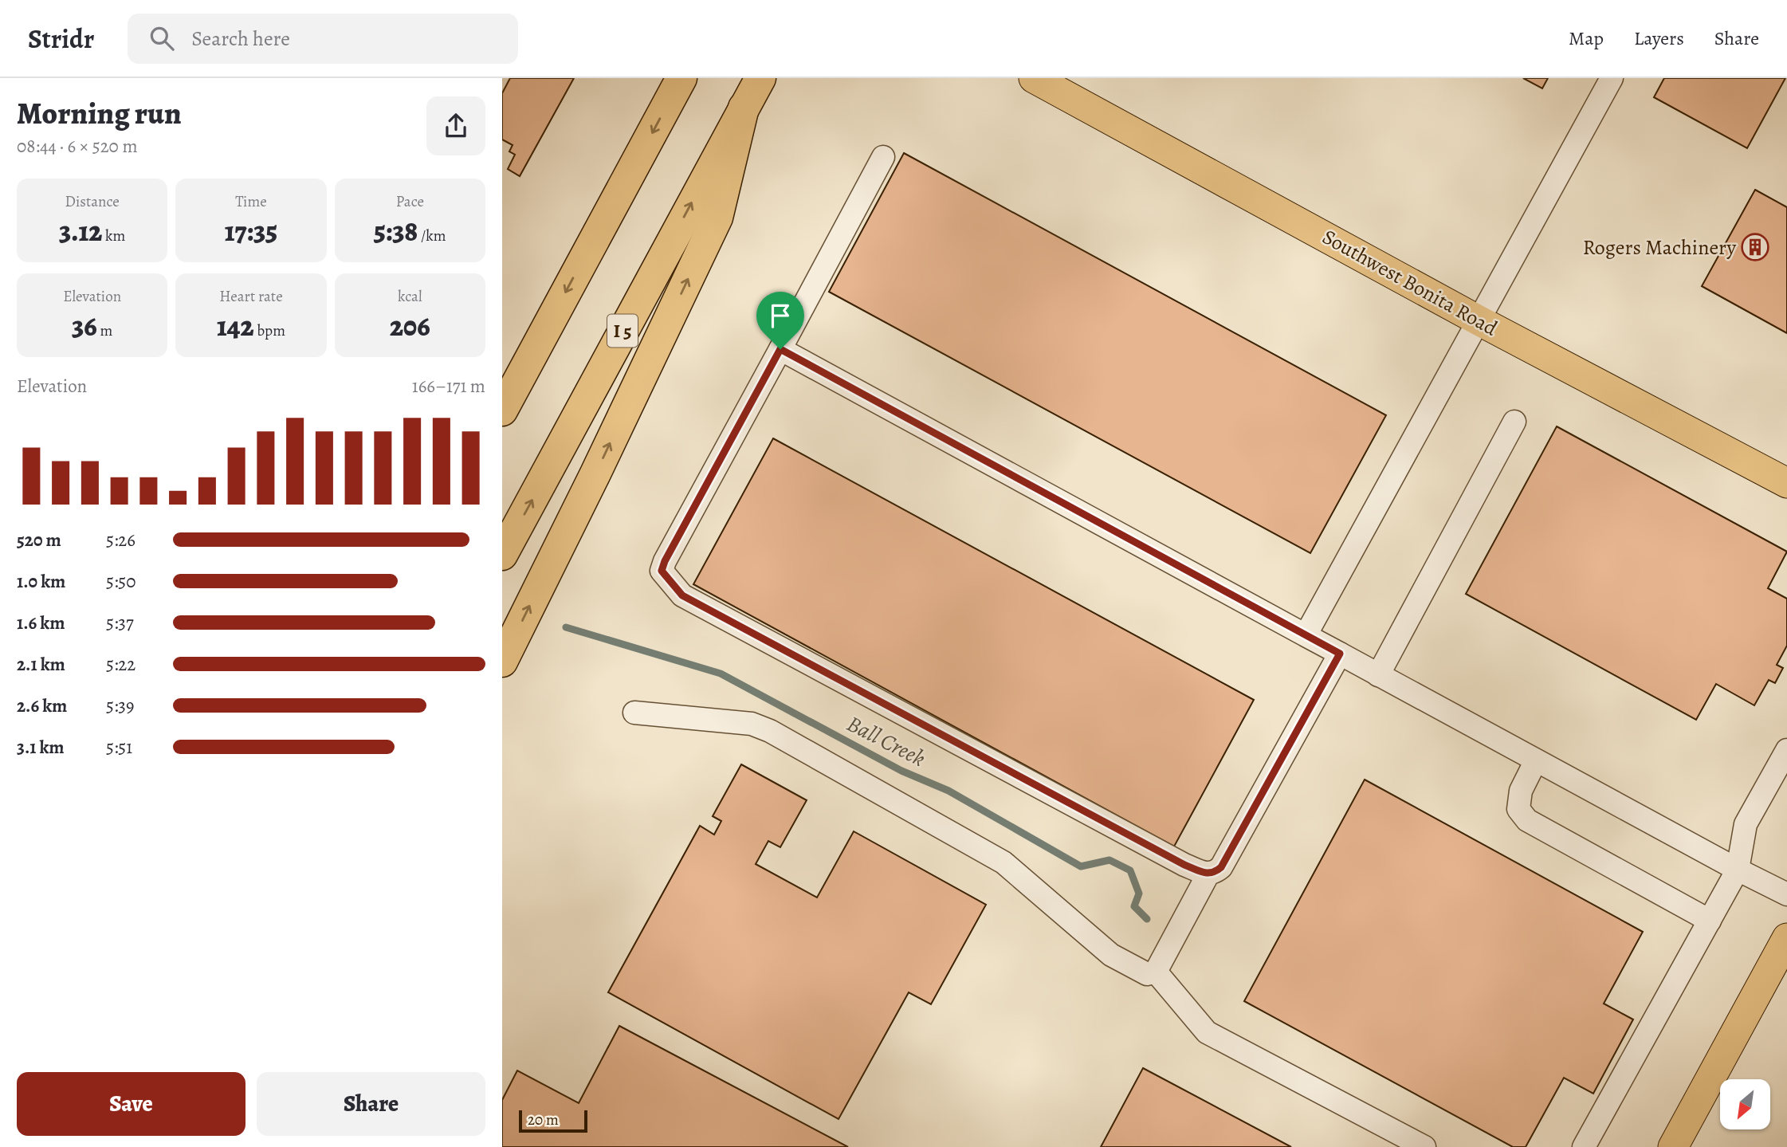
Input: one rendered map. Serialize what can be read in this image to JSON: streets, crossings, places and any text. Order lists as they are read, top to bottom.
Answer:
{
  "streets": {
    "highway": ["I 5"],
    "main road": ["Southwest Bonita Road"]
  },
  "water": ["Ball Creek"],
  "places": {
    "building": ["Rogers Machinery"]
  },
  "scale_bar": "20 m",
  "north": "bottom left",
  "page": {
    "header": "Stridr",
    "search": "Search here",
    "nav": ["Map", "Layers", "Share"],
    "heading": ["Morning run", "08:44 · 6 × 520 m"],
    "stats": [
      ["Distance", "3.12 km"],
      ["Time", "17:35"],
      ["Pace", "5:38 /km"],
      ["Elevation", "36 m"],
      ["Heart rate", "142 bpm"],
      ["kcal", "206"]
    ],
    "chart": ["Elevation", "166–171 m"],
    "list": [
      {
        "name": "520 m",
        "note": "5:26"
      },
      {
        "name": "1.0 km",
        "note": "5:50"
      },
      {
        "name": "1.6 km",
        "note": "5:37"
      },
      {
        "name": "2.1 km",
        "note": "5:22"
      },
      {
        "name": "2.6 km",
        "note": "5:39"
      },
      {
        "name": "3.1 km",
        "note": "5:51"
      }
    ],
    "buttons": ["Save", "Share"],
    "scale": "20 m"
  }
}
